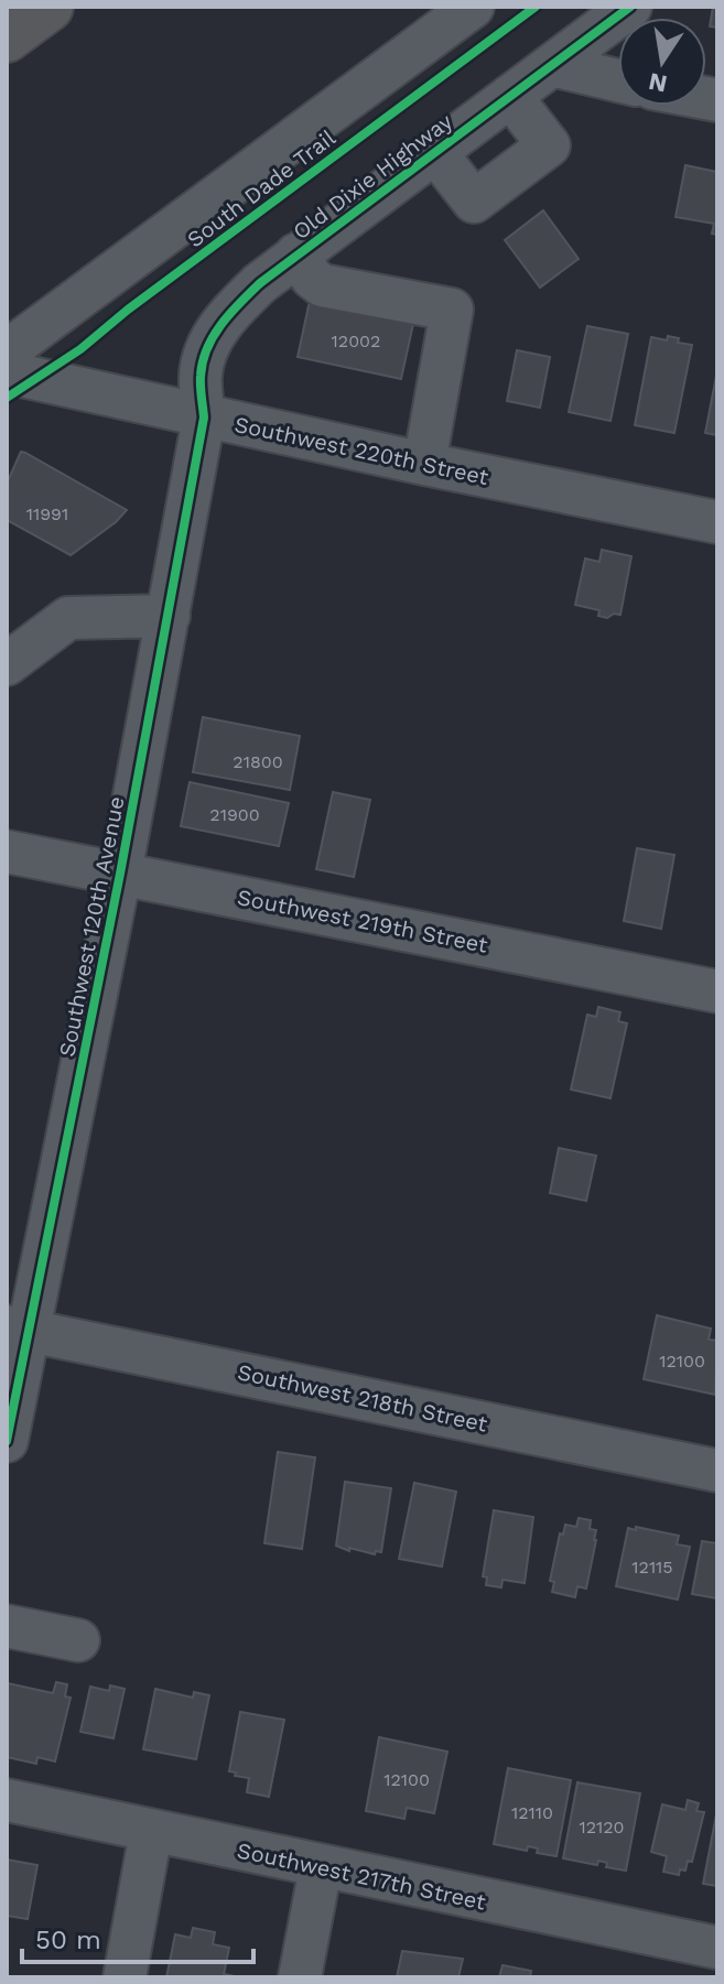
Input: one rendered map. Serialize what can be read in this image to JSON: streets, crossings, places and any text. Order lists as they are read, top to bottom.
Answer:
{
  "streets": {
    "street": [
      "Old Dixie Highway",
      "Southwest 220th Street",
      "Southwest 219th Street",
      "Southwest 120th Avenue",
      "Southwest 218th Street",
      "Southwest 217th Street"
    ],
    "cycle path": ["South Dade Trail"]
  },
  "crossings": [
    ["Old Dixie Highway", "Southwest 220th Street"],
    ["Old Dixie Highway", "Southwest 120th Avenue"],
    ["Southwest 220th Street", "Southwest 120th Avenue"],
    ["Southwest 219th Street", "Southwest 120th Avenue"],
    ["Southwest 120th Avenue", "Southwest 218th Street"]
  ],
  "house_numbers": [
    "12002",
    "11991",
    "21800",
    "21900",
    "12100",
    "12115",
    "12100",
    "12110",
    "12120"
  ],
  "scale_bar": "50 m",
  "north": "bottom"
}
